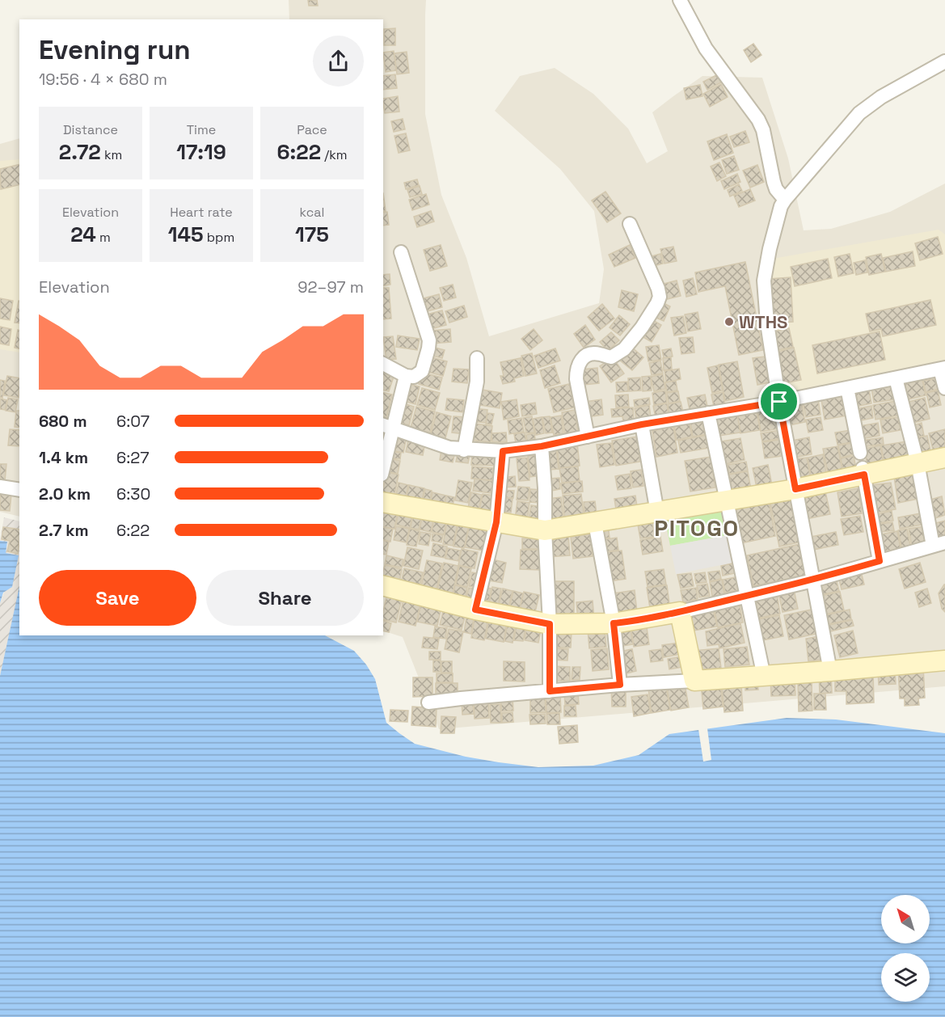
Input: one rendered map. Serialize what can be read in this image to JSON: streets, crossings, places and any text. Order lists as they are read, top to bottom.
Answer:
{
  "districts": ["PITOGO"],
  "places": ["WTHS"],
  "north": "top left",
  "page": {
    "heading": ["Evening run", "19:56 · 4 × 680 m"],
    "stats": [
      ["Distance", "2.72 km"],
      ["Time", "17:19"],
      ["Pace", "6:22 /km"],
      ["Elevation", "24 m"],
      ["Heart rate", "145 bpm"],
      ["kcal", "175"]
    ],
    "chart": ["Elevation", "92–97 m"],
    "list": [
      {
        "name": "680 m",
        "note": "6:07"
      },
      {
        "name": "1.4 km",
        "note": "6:27"
      },
      {
        "name": "2.0 km",
        "note": "6:30"
      },
      {
        "name": "2.7 km",
        "note": "6:22"
      }
    ],
    "buttons": ["Save", "Share"]
  }
}
